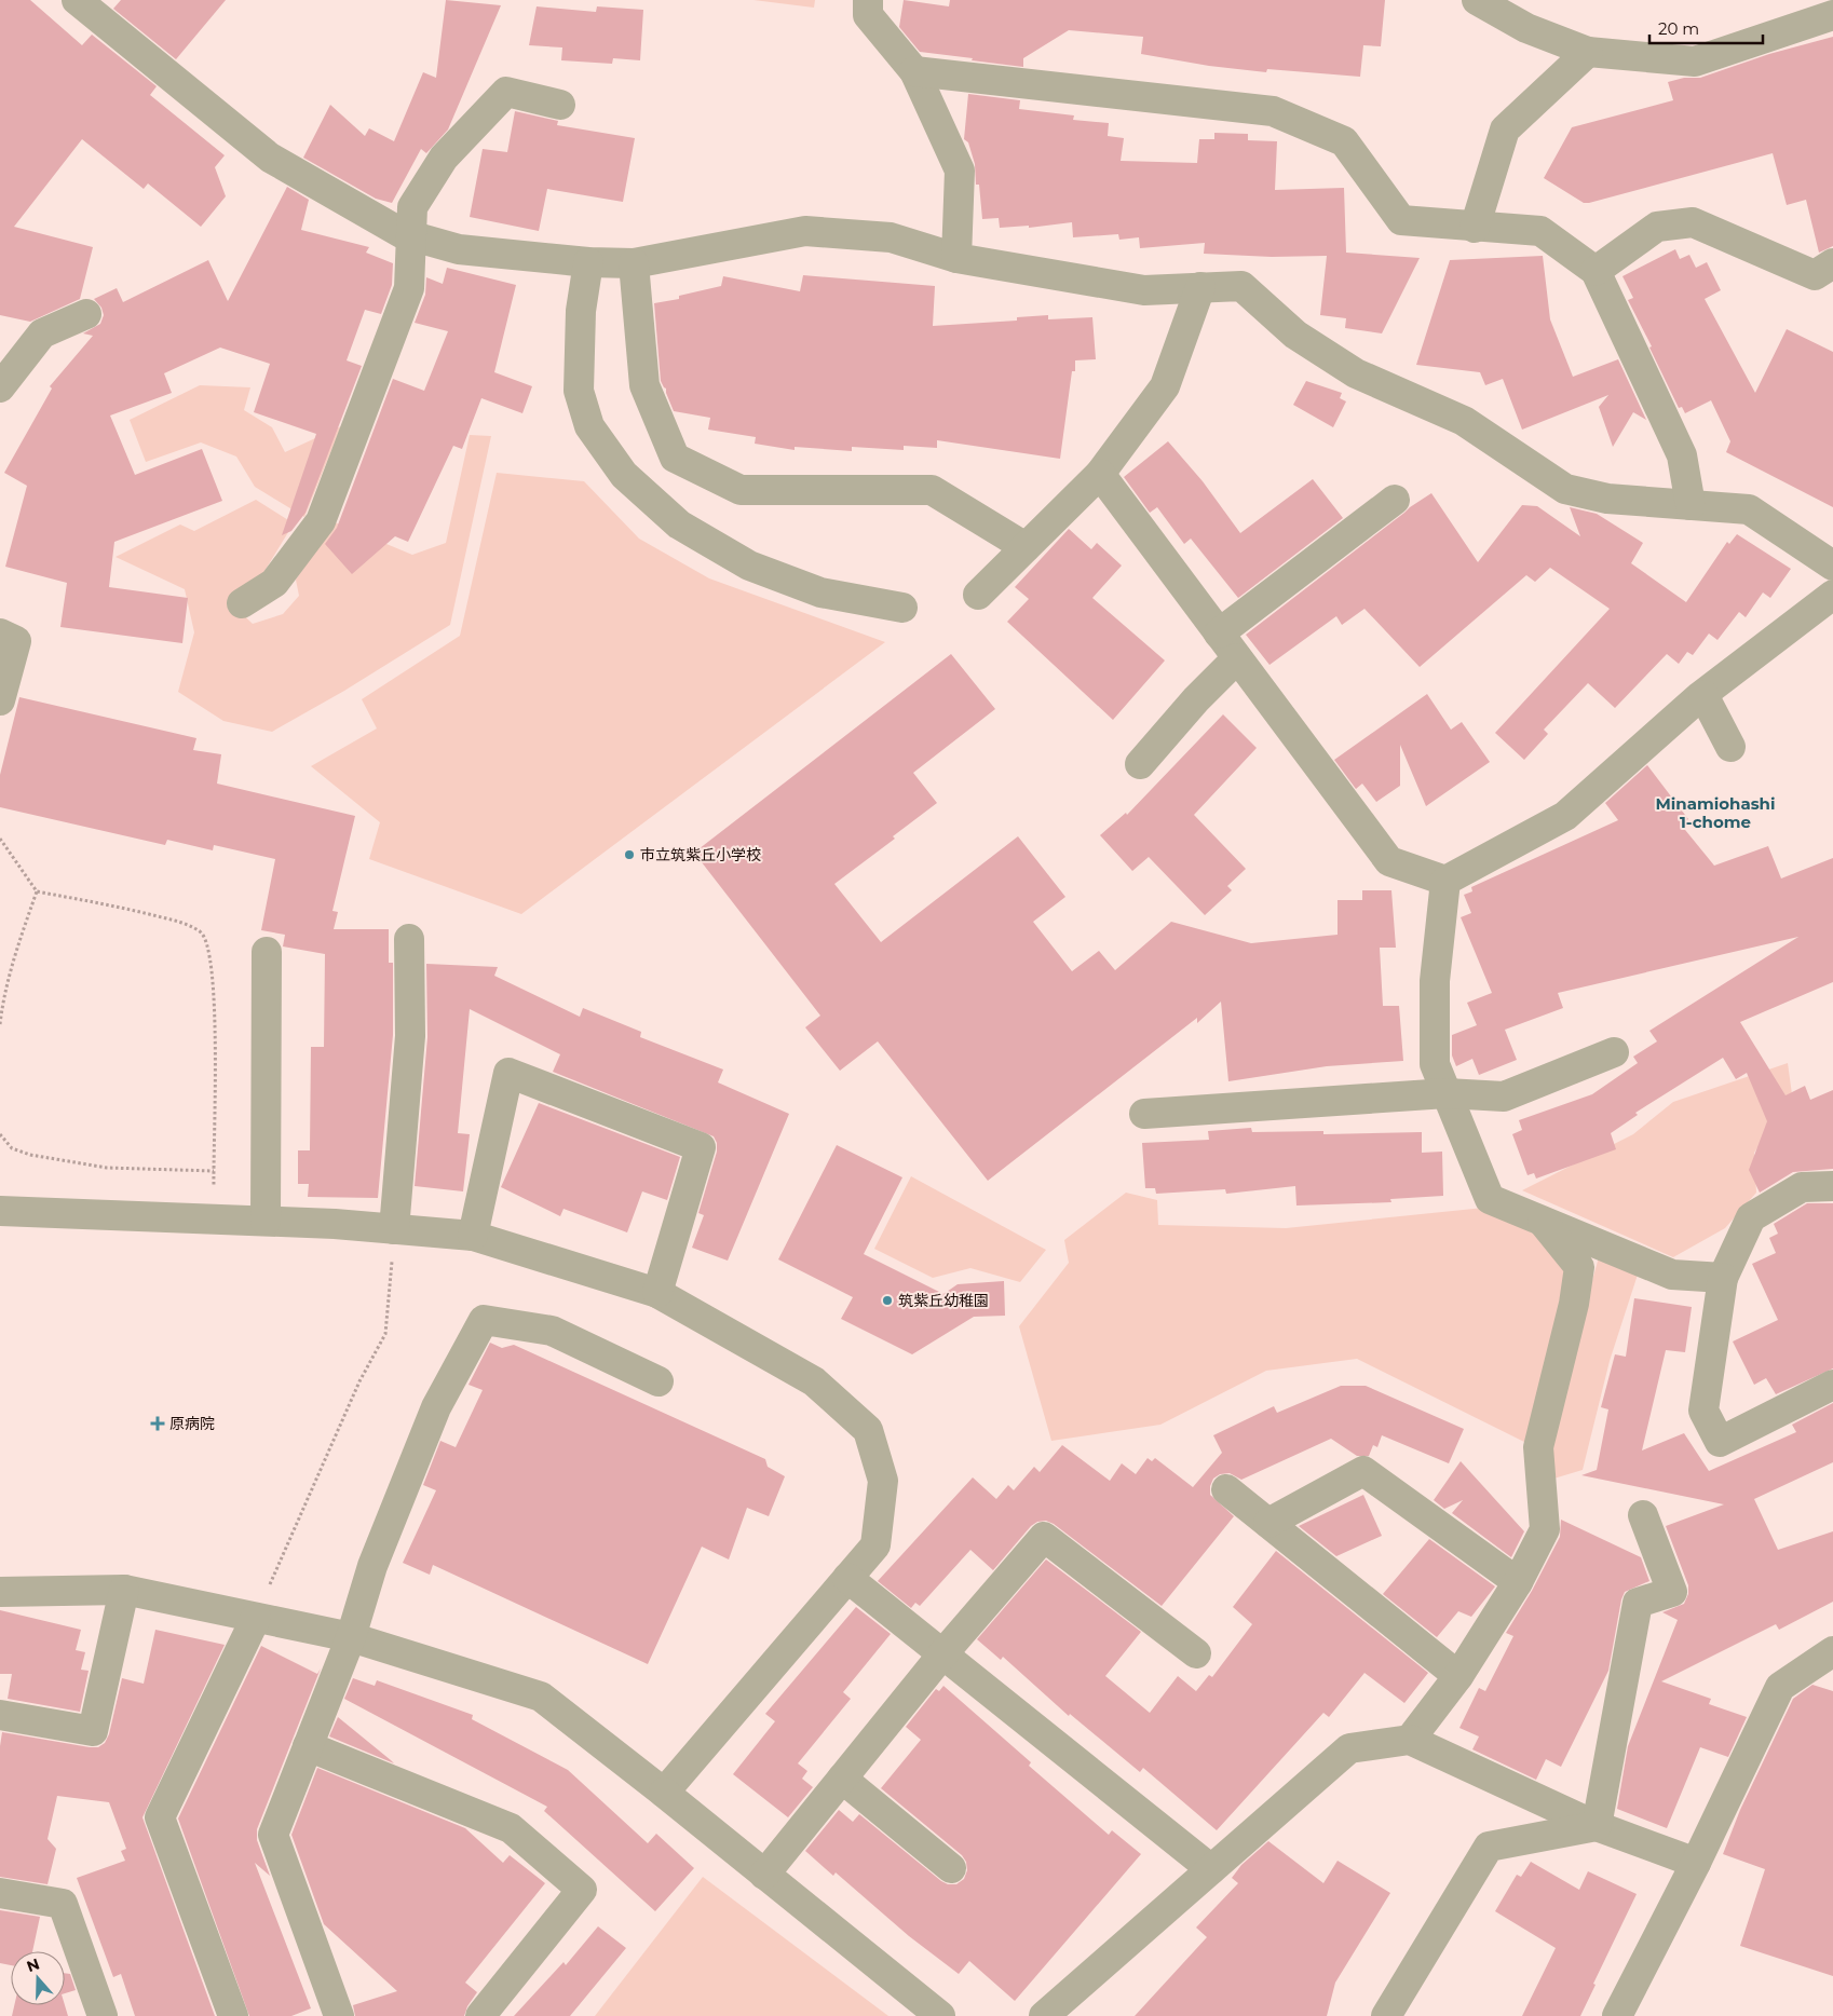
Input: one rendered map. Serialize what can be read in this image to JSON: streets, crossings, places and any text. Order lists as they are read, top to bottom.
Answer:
{
  "districts": ["Minamiohashi 1-chome"],
  "places": {
    "other": ["市立筑紫丘小学校", "筑紫丘幼稚園"],
    "health": ["原病院"]
  },
  "scale_bar": "20 m",
  "north": "top"
}
